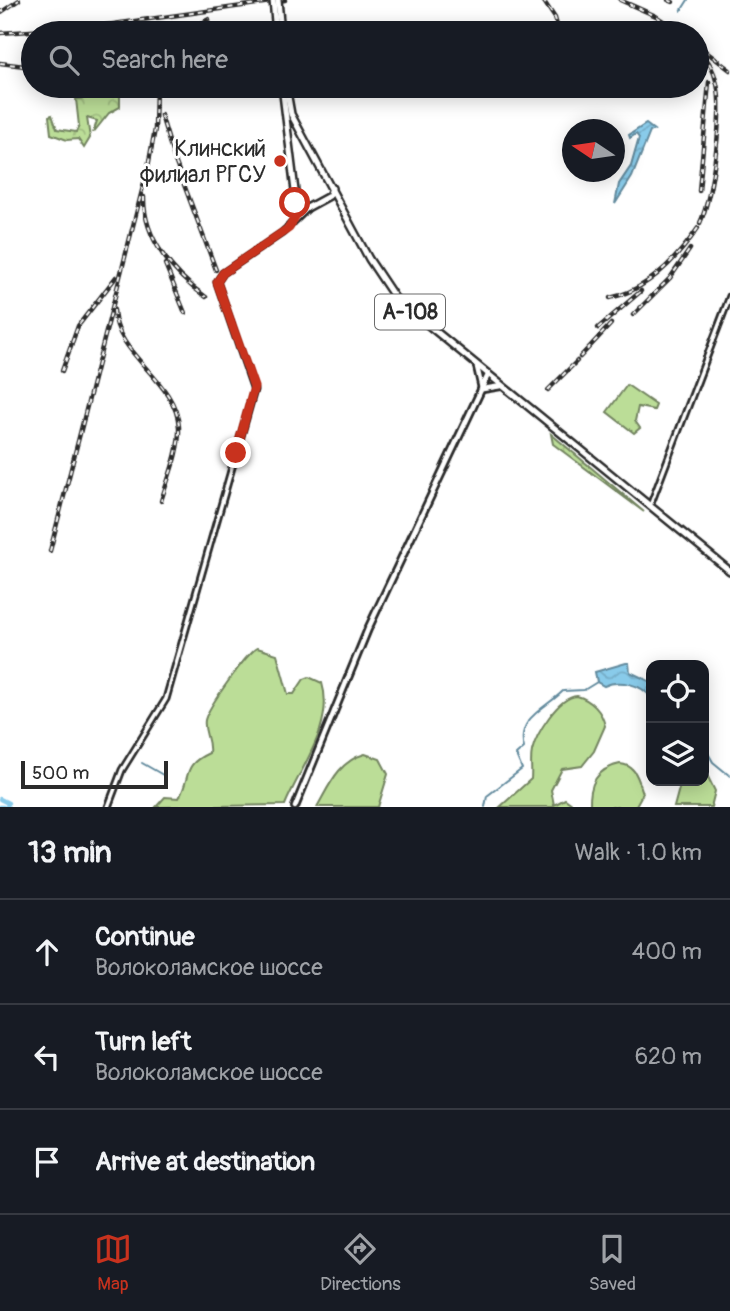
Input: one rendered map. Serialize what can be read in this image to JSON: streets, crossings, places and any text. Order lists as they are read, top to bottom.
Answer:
{
  "streets": {
    "highway": ["А-108"]
  },
  "places": ["Клинский филиал РГСУ"],
  "scale_bar": "500 m",
  "north": "left",
  "page": {
    "search": "Search here",
    "scale": "500 m",
    "heading": ["13 min", "Walk · 1.0 km"],
    "list": [
      ["Continue", "Волоколамское шоссе", "400 m"],
      ["Turn left", "Волоколамское шоссе", "620 m"],
      "Arrive at destination"
    ],
    "nav": ["Map", "Directions", "Saved"]
  }
}
